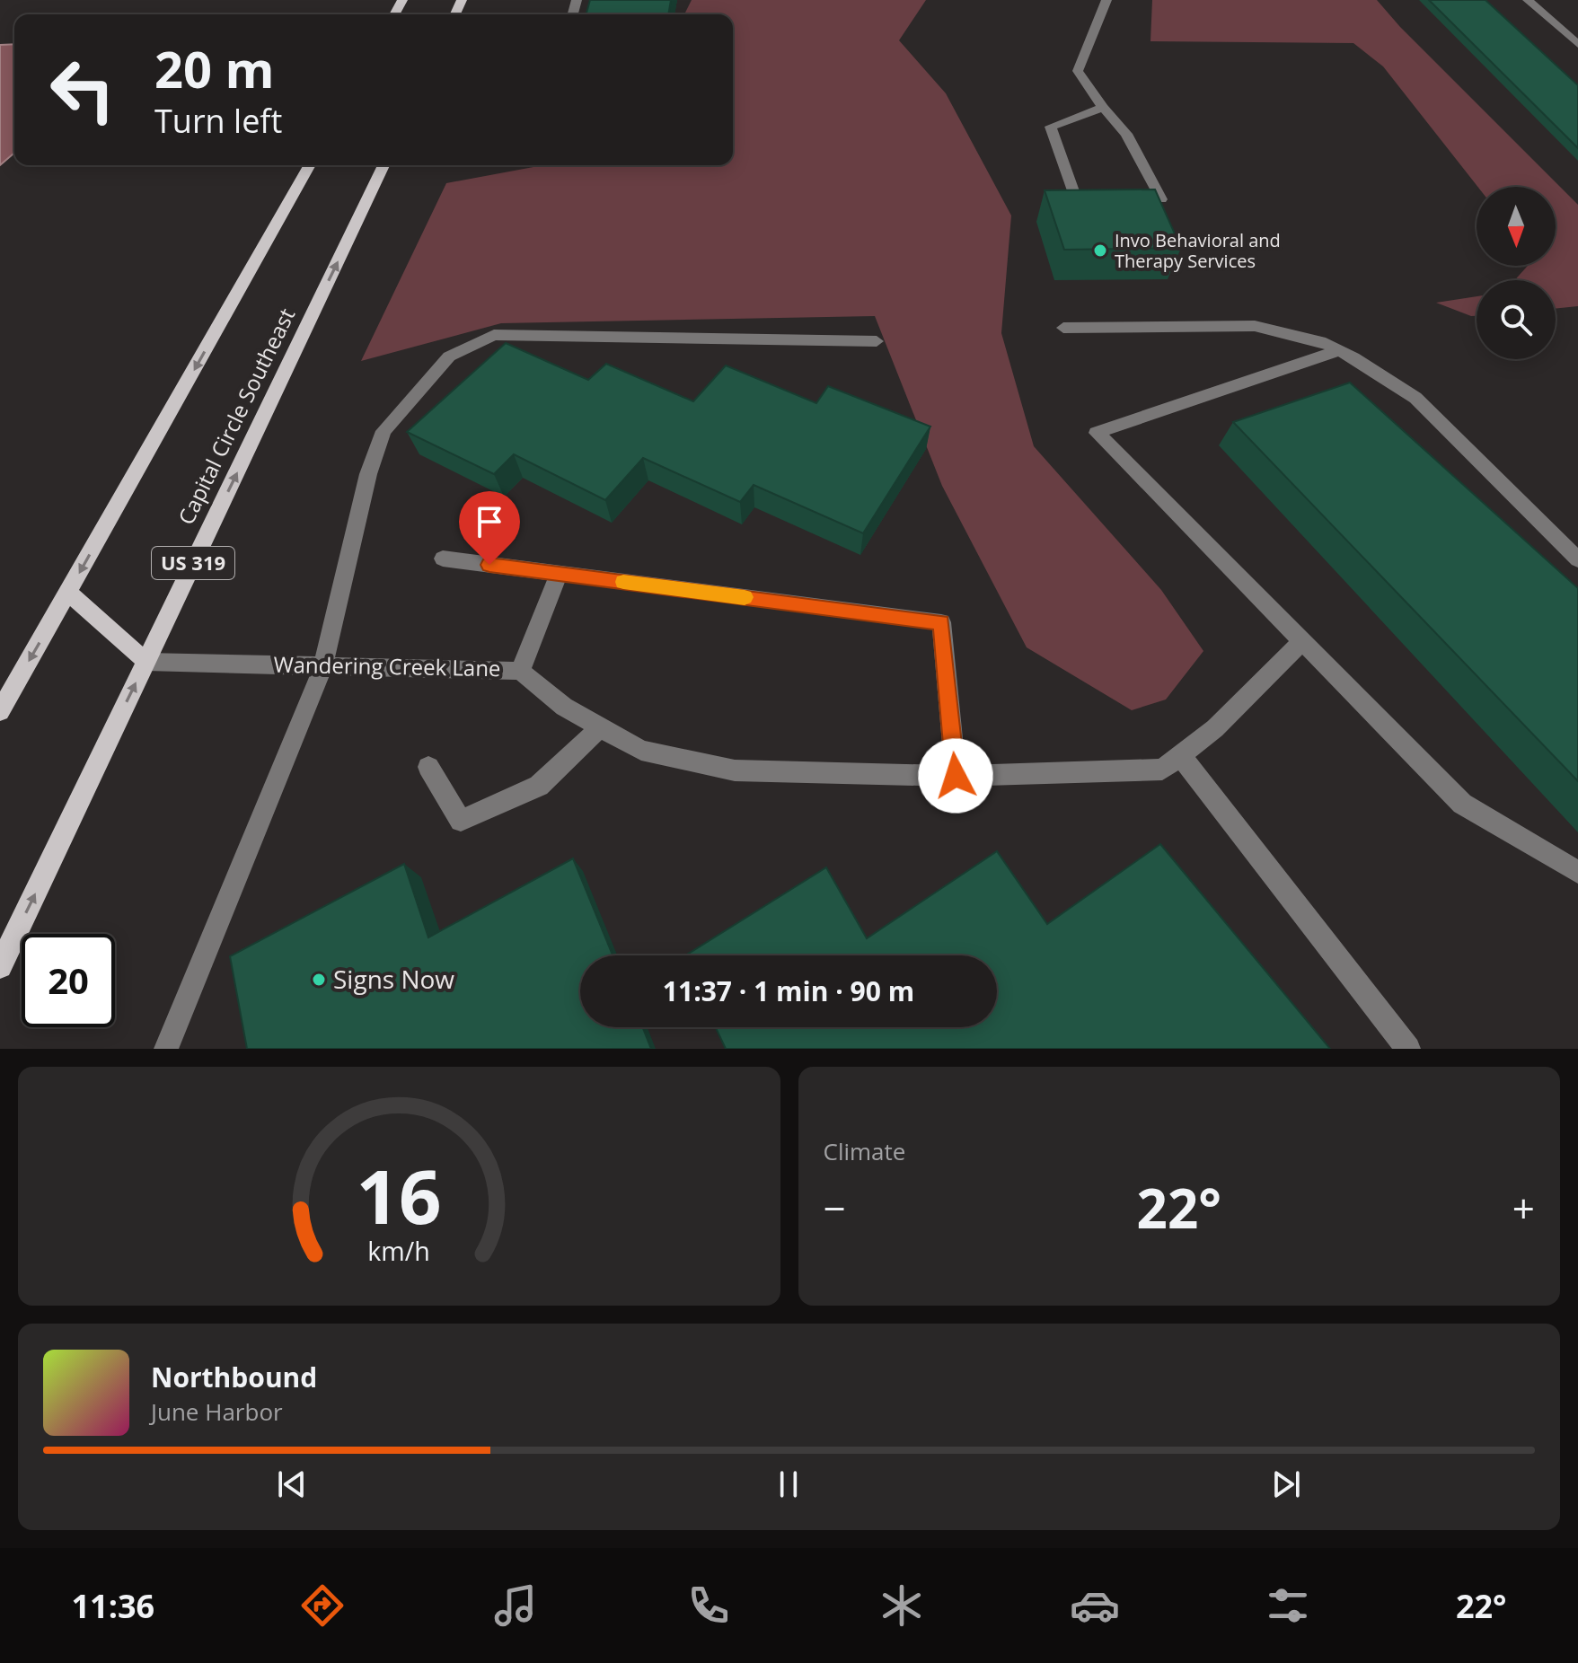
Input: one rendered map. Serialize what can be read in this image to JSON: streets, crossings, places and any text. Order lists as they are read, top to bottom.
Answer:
{
  "streets": {
    "main road": ["Capital Circle Southeast", "US 319"],
    "street": ["Wandering Creek Lane"]
  },
  "crossings": [
    ["Capital Circle Southeast", "Wandering Creek Lane"]
  ],
  "places": ["Invo Behavioral and Therapy Services", "Signs Now"],
  "north": "bottom",
  "page": {
    "turn": ["20 m", "Turn left"],
    "limit": "20",
    "trip": "11:37 · 1 min · 90 m",
    "tile": "Climate",
    "heat": ["−", "22°", "+"],
    "song": ["Northbound", "June Harbor"],
    "tabs": ["11:36", "22°"],
    "gauge": ["16", "km/h"]
  }
}
